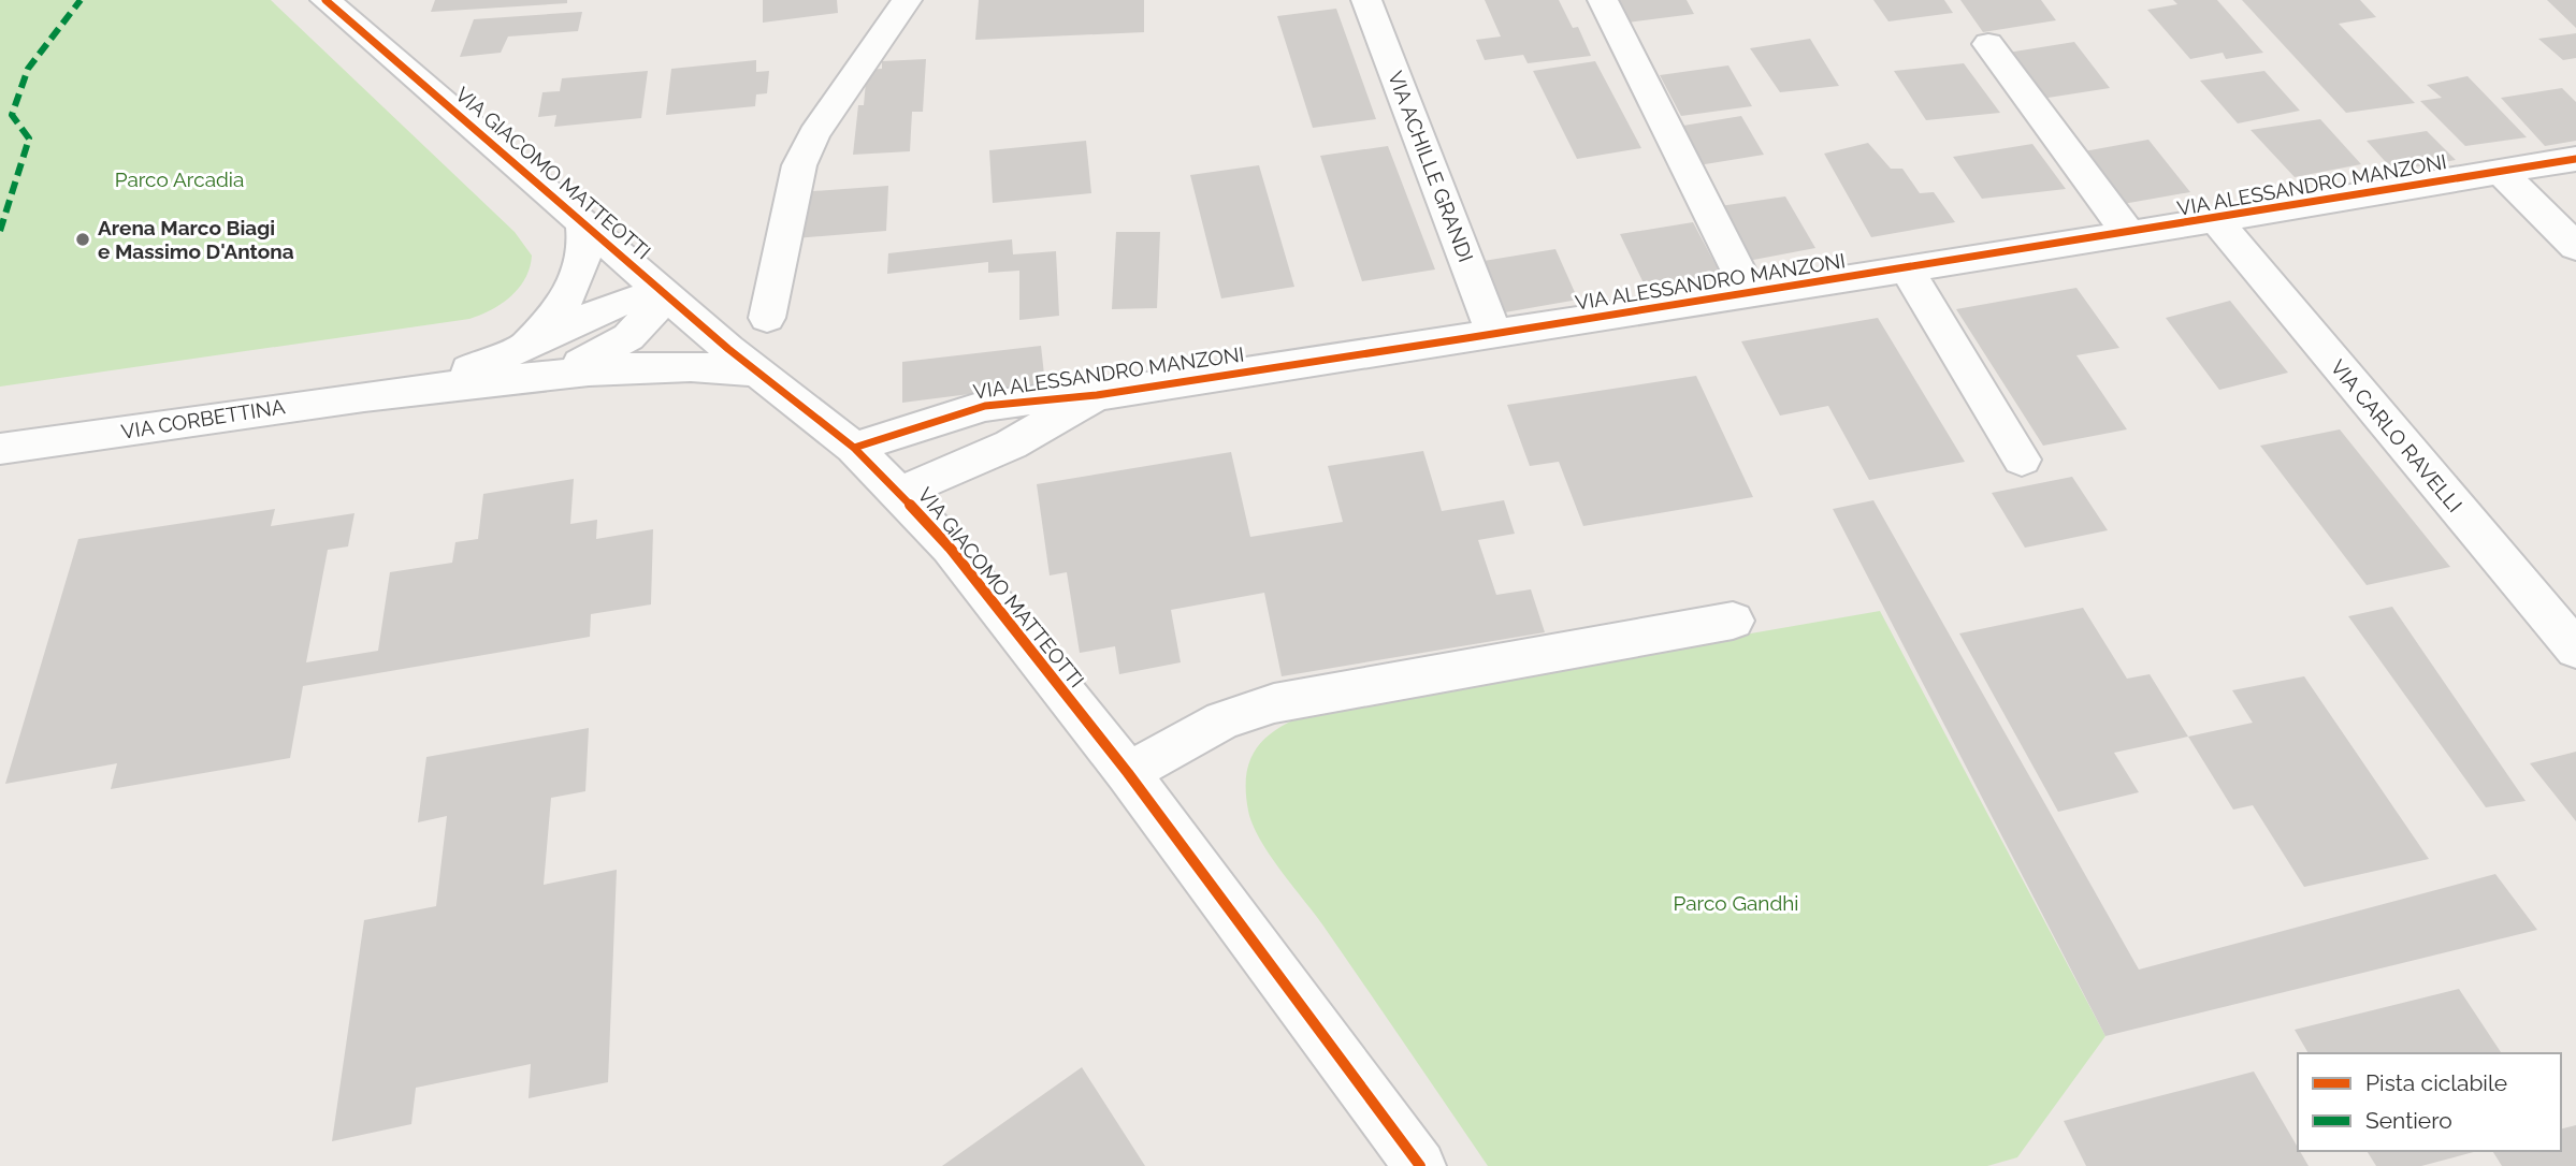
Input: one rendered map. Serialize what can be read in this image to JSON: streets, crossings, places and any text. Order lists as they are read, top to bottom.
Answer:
{
  "streets": {
    "street": [
      "VIA ACHILLE GRANDI",
      "VIA GIACOMO MATTEOTTI",
      "VIA ALESSANDRO MANZONI",
      "VIA CORBETTINA",
      "VIA CARLO RAVELLI"
    ]
  },
  "crossings": [
    ["VIA ACHILLE GRANDI", "VIA ALESSANDRO MANZONI"],
    ["VIA GIACOMO MATTEOTTI", "VIA ALESSANDRO MANZONI"],
    ["VIA GIACOMO MATTEOTTI", "VIA CORBETTINA"],
    ["VIA ALESSANDRO MANZONI", "VIA CARLO RAVELLI"]
  ],
  "parks": ["Parco Arcadia", "Parco Gandhi"],
  "places": ["Arena Marco Biagi e Massimo D'Antona"],
  "legend": ["Pista ciclabile", "Sentiero"]
}
